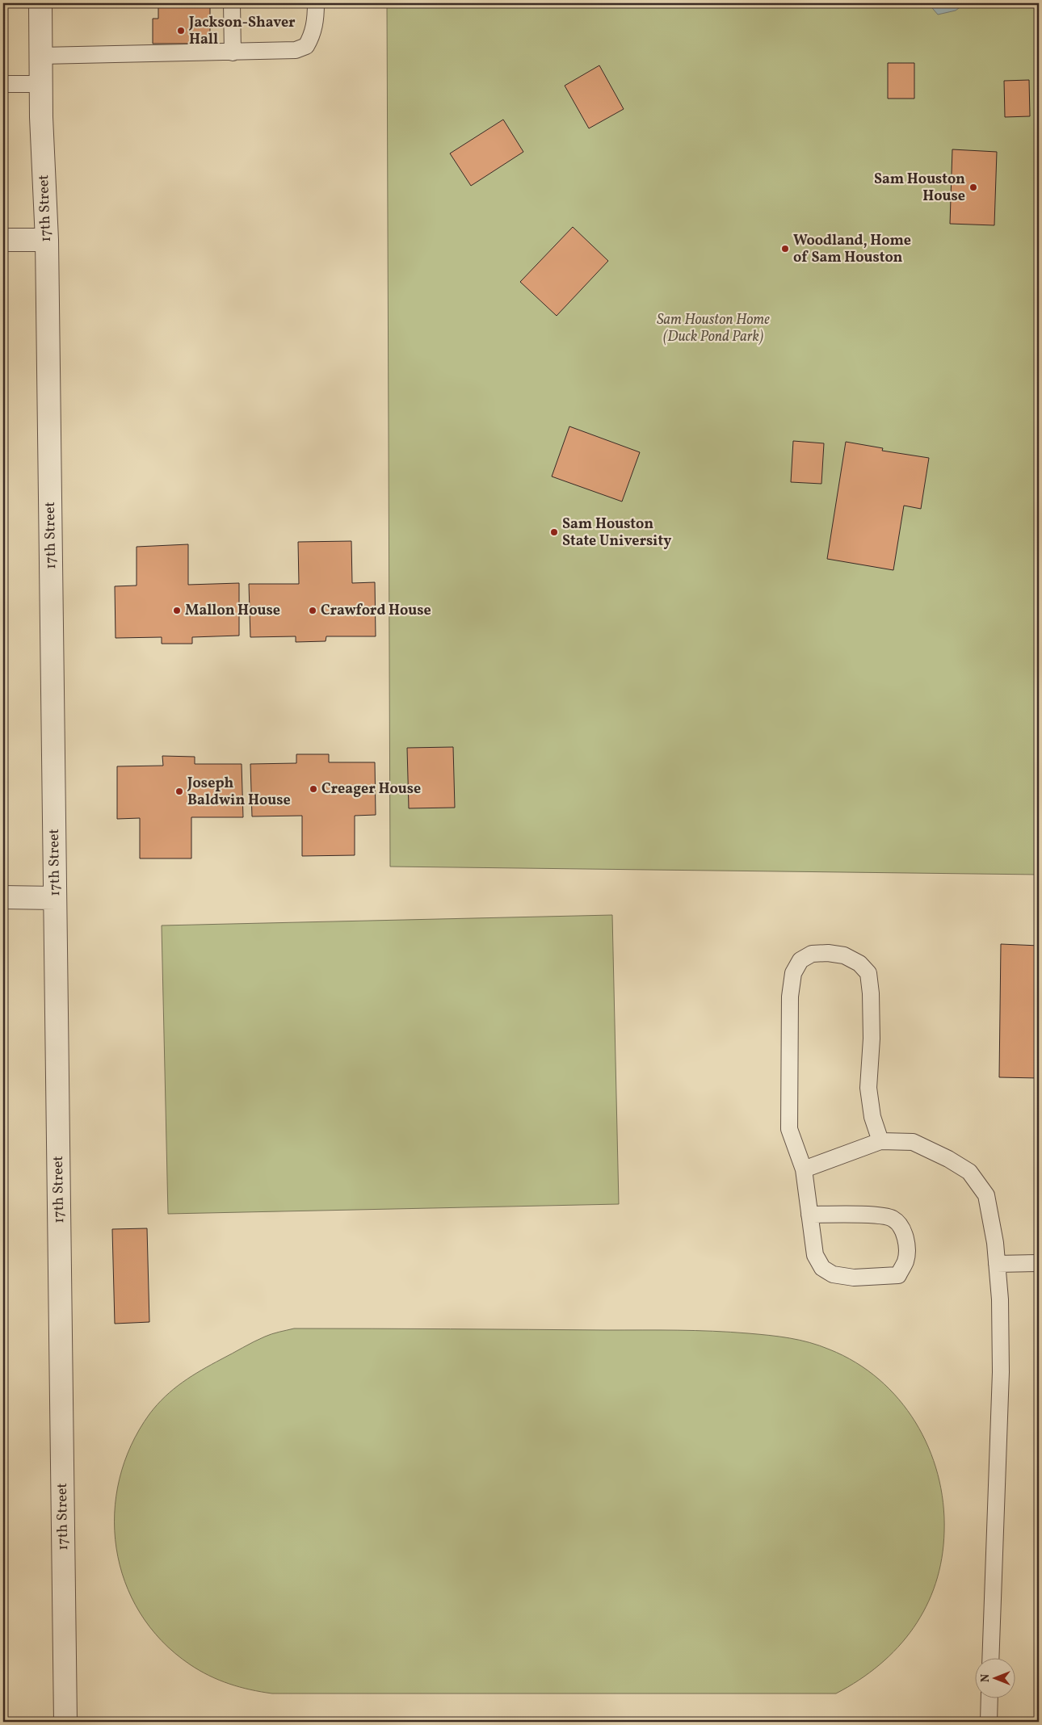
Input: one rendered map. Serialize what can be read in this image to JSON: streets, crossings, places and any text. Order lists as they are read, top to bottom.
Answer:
{
  "streets": {
    "street": ["17th Street"]
  },
  "parks": ["Sam Houston Home (Duck Pond Park)"],
  "places": [
    "Jackson-Shaver Hall",
    "Sam Houston House",
    "Woodland, Home of Sam Houston",
    "Sam Houston State University",
    "Mallon House",
    "Crawford House",
    "Creager House",
    "Joseph Baldwin House"
  ],
  "north": "left"
}
